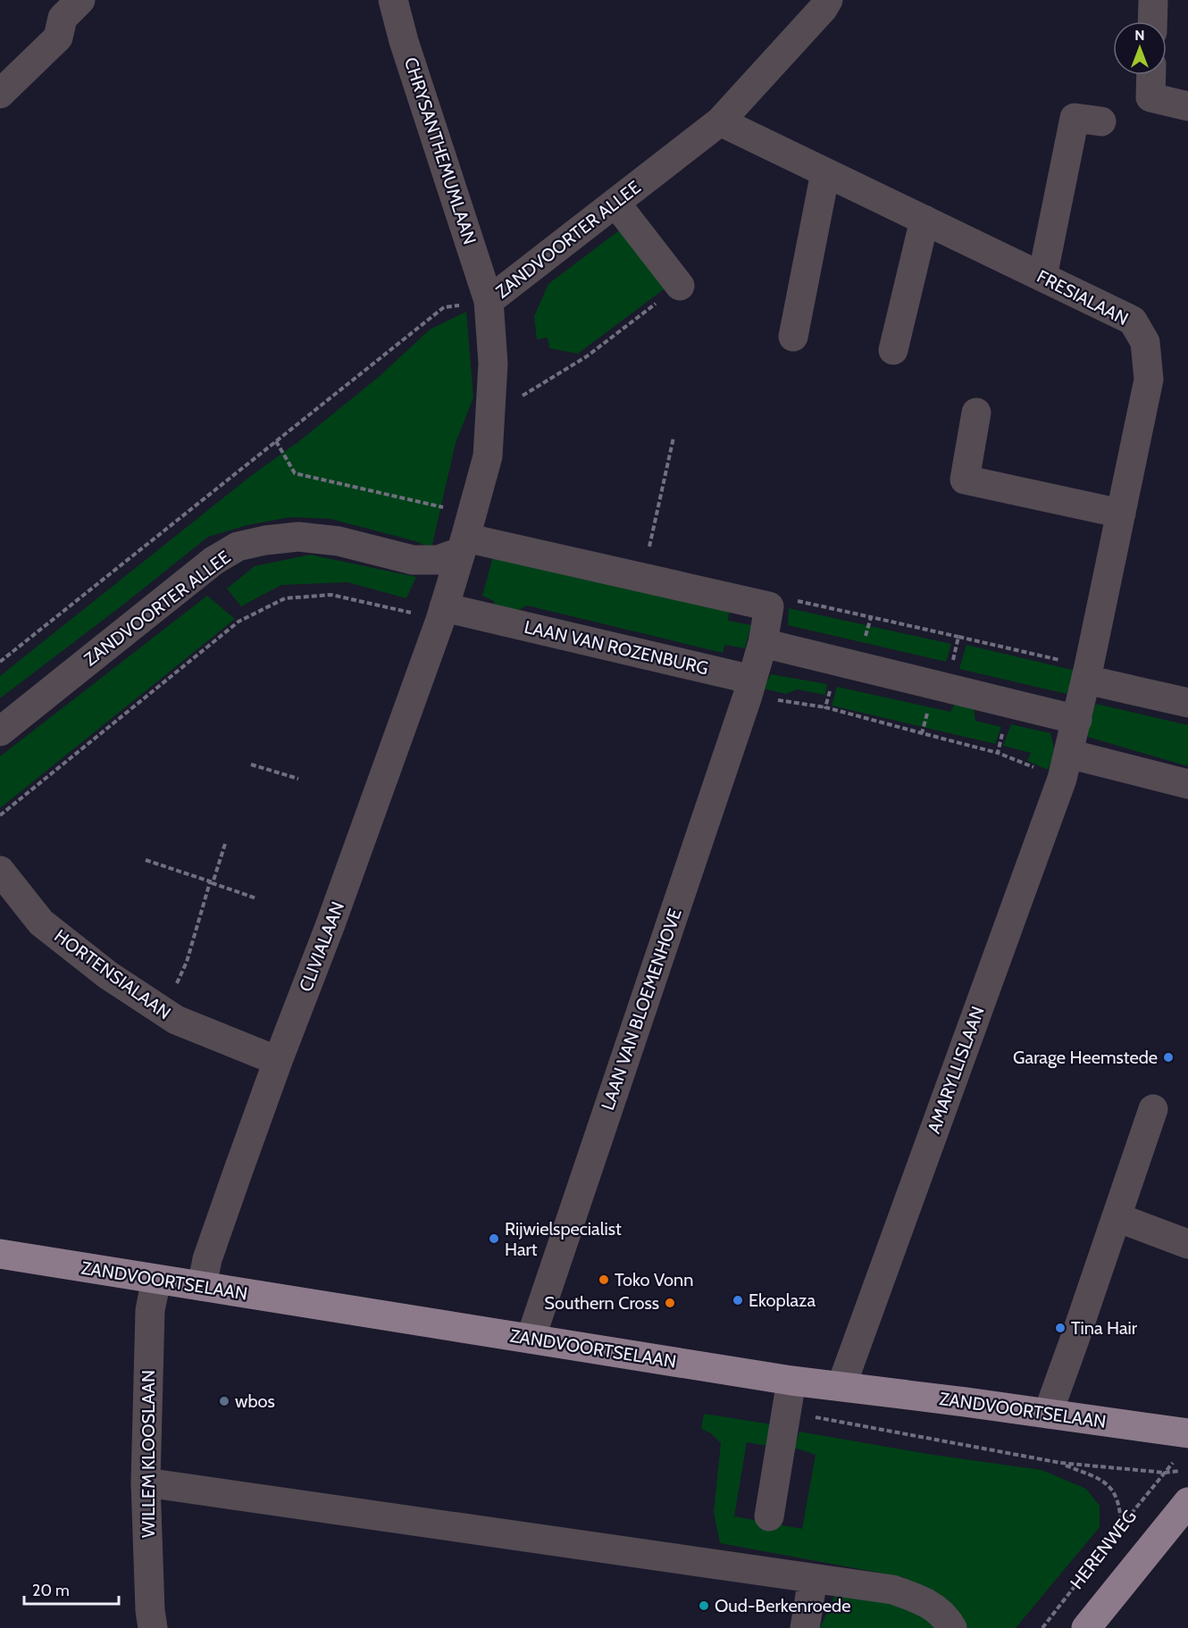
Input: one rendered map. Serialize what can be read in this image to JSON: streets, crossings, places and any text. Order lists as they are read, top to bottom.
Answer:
{
  "streets": {
    "main road": ["ZANDVOORTSELAAN", "HERENWEG"],
    "street": [
      "CHRYSANTHEMUMLAAN",
      "ZANDVOORTER ALLEE",
      "FRESIALAAN",
      "LAAN VAN ROZENBURG",
      "CLIVIALAAN",
      "HORTENSIALAAN",
      "LAAN VAN BLOEMENHOVE",
      "AMARYLLISLAAN",
      "WILLEM KLOOSLAAN"
    ]
  },
  "crossings": [
    ["CHRYSANTHEMUMLAAN", "ZANDVOORTER ALLEE"],
    ["ZANDVOORTER ALLEE", "FRESIALAAN"],
    ["ZANDVOORTER ALLEE", "LAAN VAN ROZENBURG"],
    ["ZANDVOORTER ALLEE", "CLIVIALAAN"],
    ["FRESIALAAN", "AMARYLLISLAAN"],
    ["LAAN VAN ROZENBURG", "CLIVIALAAN"],
    ["LAAN VAN ROZENBURG", "LAAN VAN BLOEMENHOVE"],
    ["CLIVIALAAN", "HORTENSIALAAN"],
    ["CLIVIALAAN", "ZANDVOORTSELAAN"],
    ["LAAN VAN BLOEMENHOVE", "ZANDVOORTSELAAN"],
    ["AMARYLLISLAAN", "ZANDVOORTSELAAN"],
    ["ZANDVOORTSELAAN", "WILLEM KLOOSLAAN"]
  ],
  "places": [
    "Garage Heemstede",
    "Rijwielspecialist Hart",
    "Toko Vonn",
    "Ekoplaza",
    "Southern Cross",
    "Tina Hair",
    "wbos",
    "Oud-Berkenroede"
  ],
  "scale_bar": "20 m",
  "north": "top"
}
